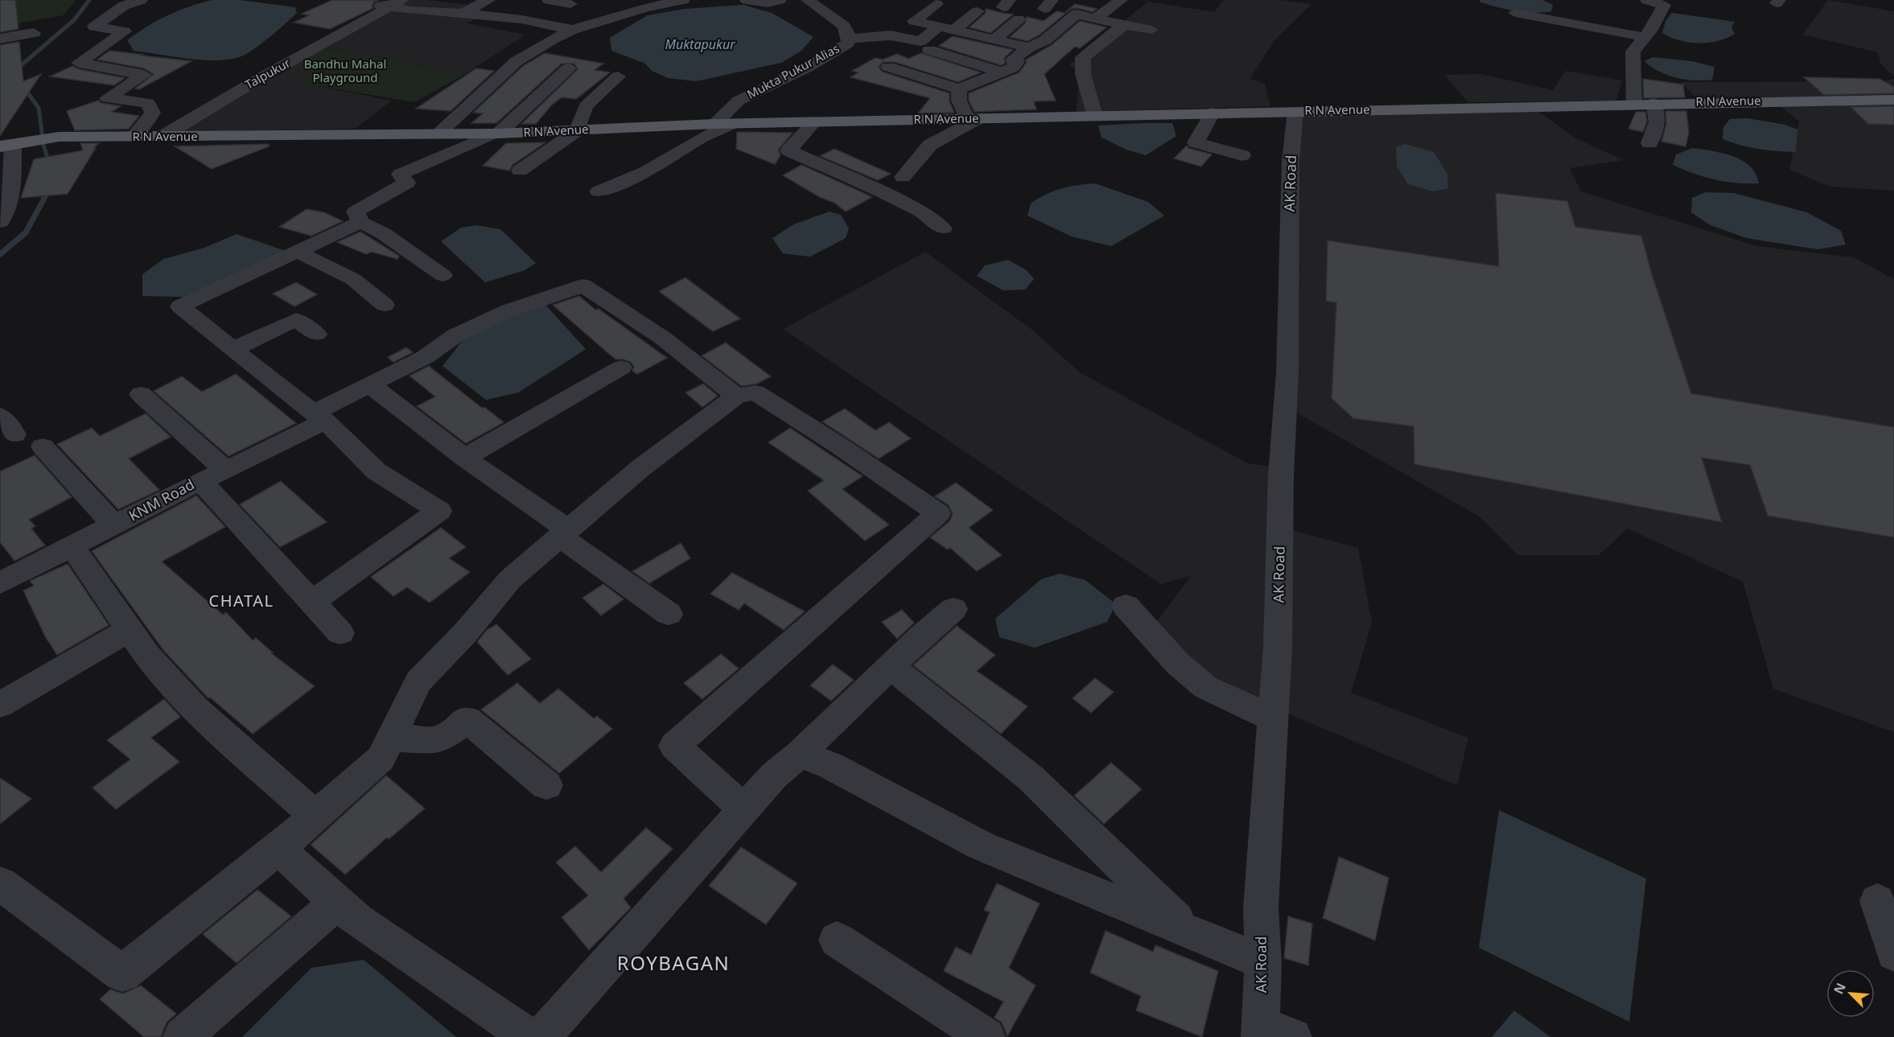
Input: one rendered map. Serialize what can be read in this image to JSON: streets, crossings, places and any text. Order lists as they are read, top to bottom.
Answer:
{
  "streets": {
    "main road": ["R N Avenue"],
    "street": [
      "Mukta Pukur Alias",
      "Talpukur",
      "AK Road",
      "KNM Road"
    ]
  },
  "crossings": [
    ["Mukta Pukur Alias", "R N Avenue"],
    ["Talpukur", "R N Avenue"],
    ["R N Avenue", "AK Road"]
  ],
  "districts": ["CHATAL", "ROYBAGAN"],
  "water": ["Muktapukur"],
  "parks": ["Bandhu Mahal Playground"],
  "north": "top left"
}
